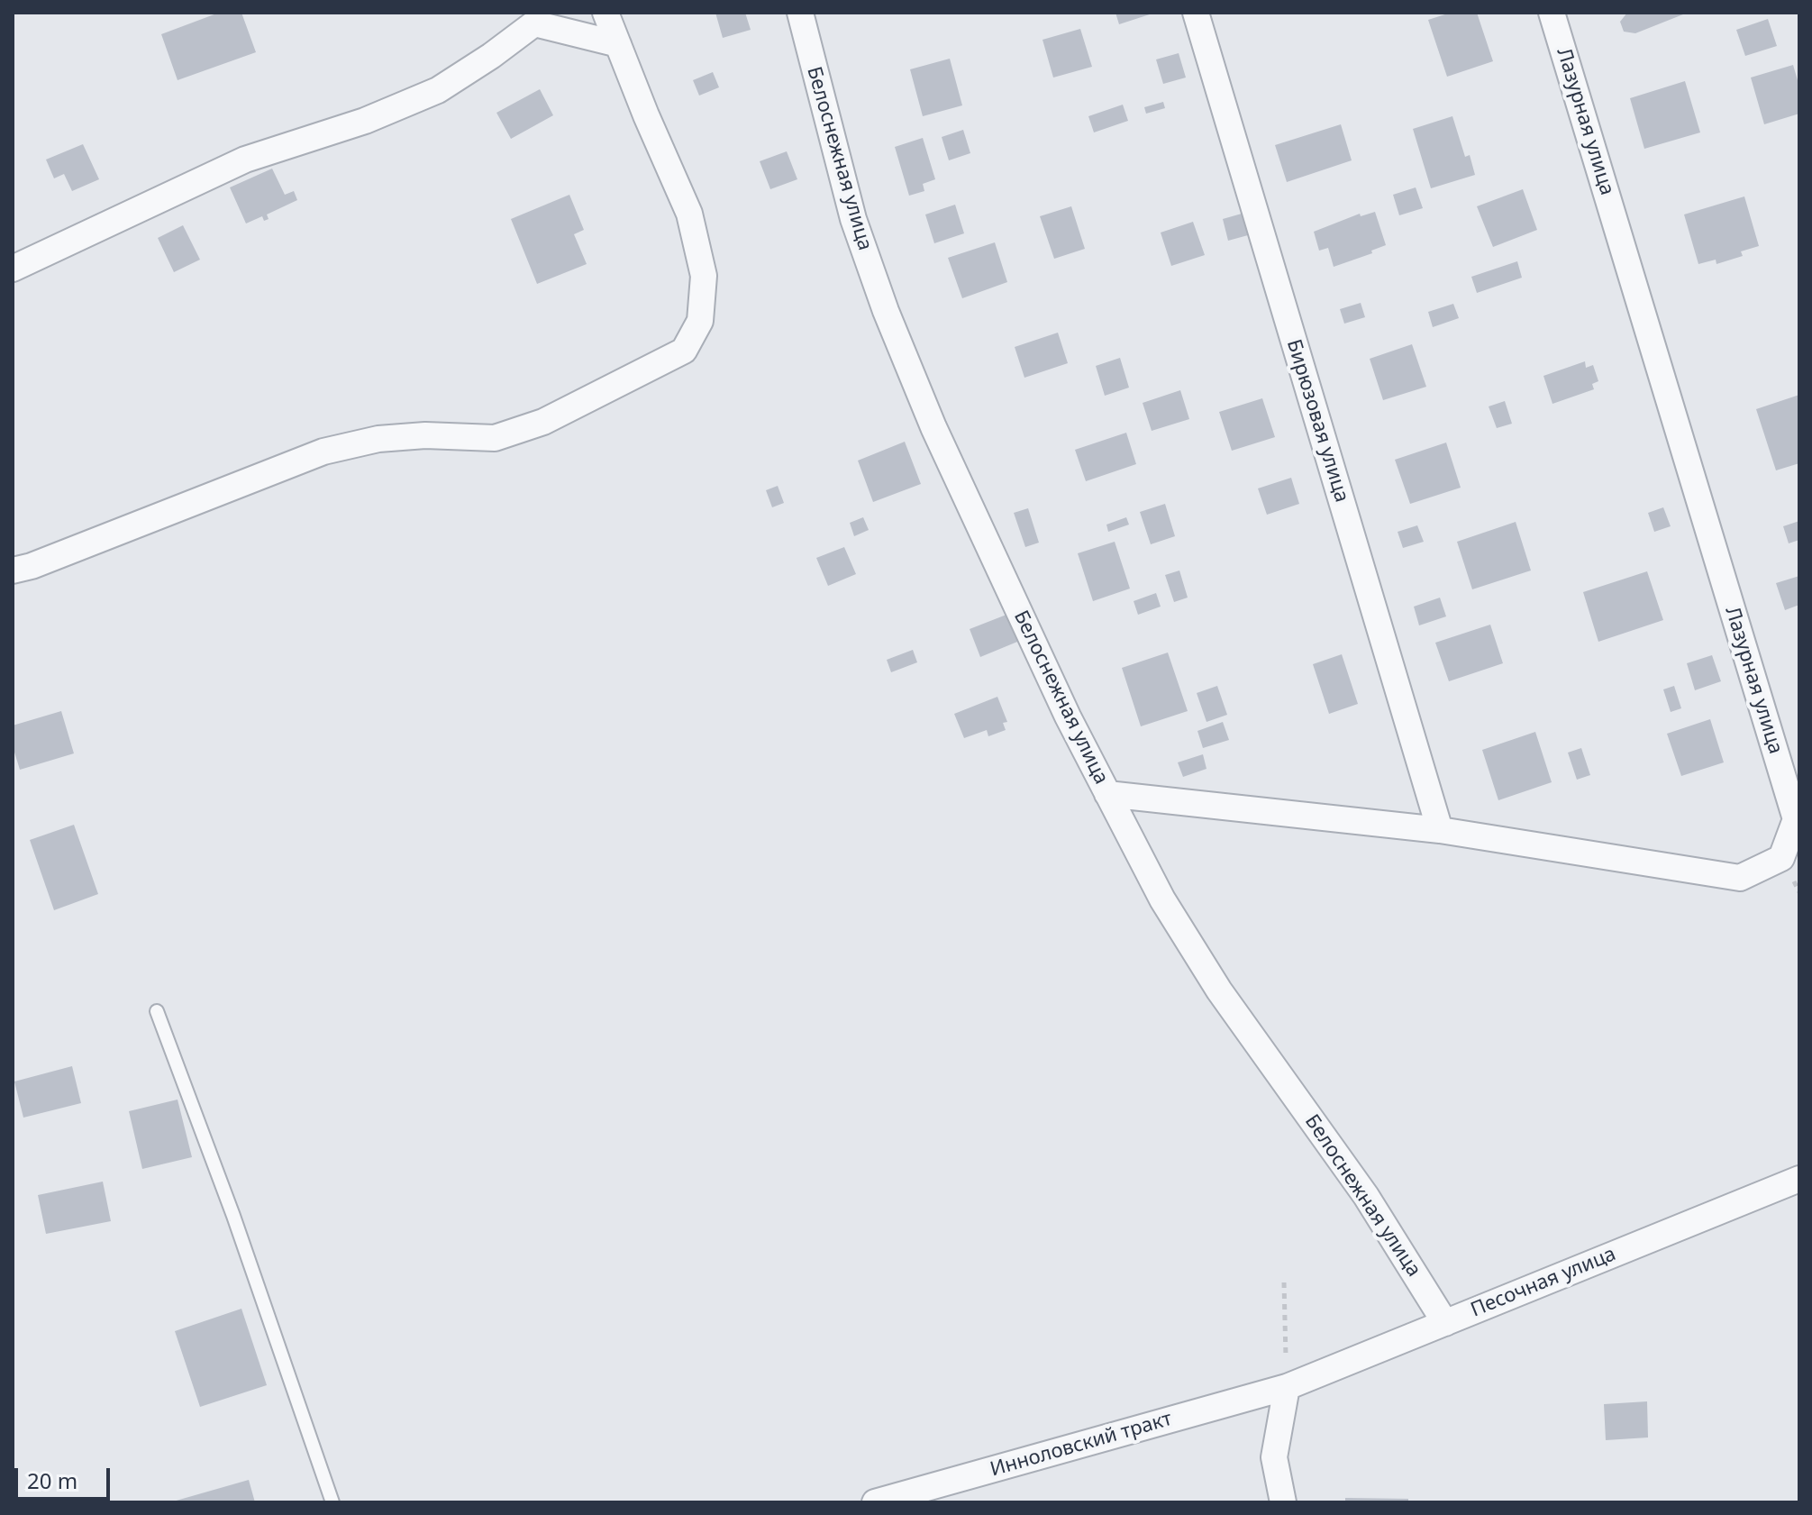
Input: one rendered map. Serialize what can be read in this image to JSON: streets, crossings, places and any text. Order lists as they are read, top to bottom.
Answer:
{
  "streets": {
    "street": [
      "Лазурная улица",
      "Белоснежная улица",
      "Бирюзовая улица",
      "Песочная улица",
      "Инноловский тракт"
    ]
  },
  "crossings": [
    ["Лазурная улица", "Белоснежная улица"],
    ["Лазурная улица", "Бирюзовая улица"],
    ["Белоснежная улица", "Песочная улица"],
    ["Песочная улица", "Инноловский тракт"]
  ],
  "scale_bar": "20 m"
}
